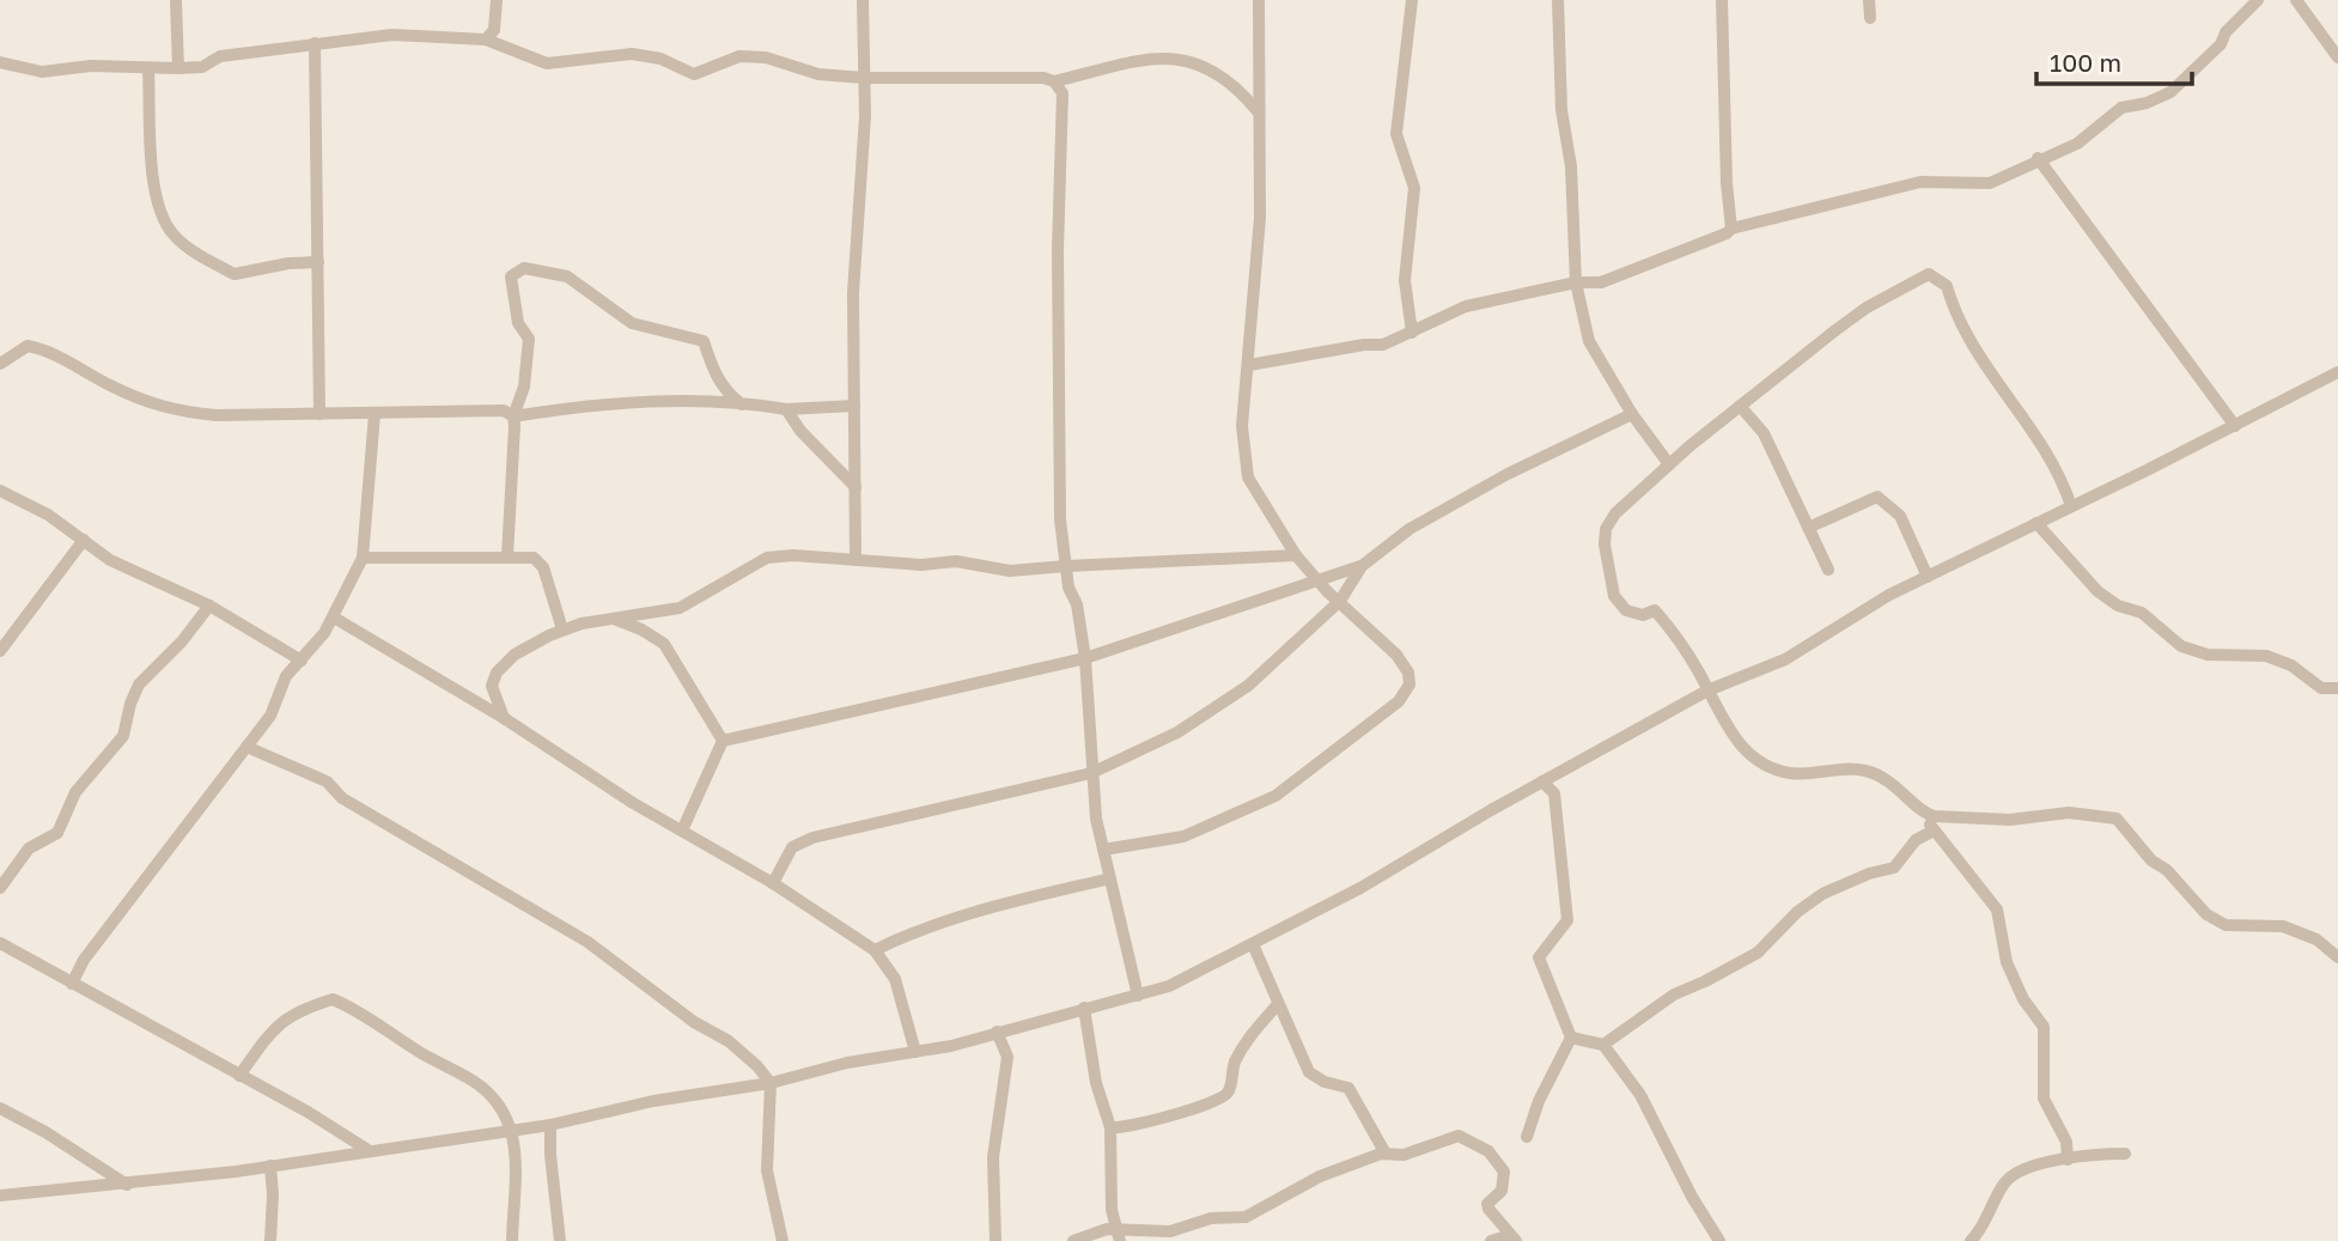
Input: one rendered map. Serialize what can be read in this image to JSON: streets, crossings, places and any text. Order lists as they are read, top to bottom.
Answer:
{
  "scale_bar": "100 m"
}
